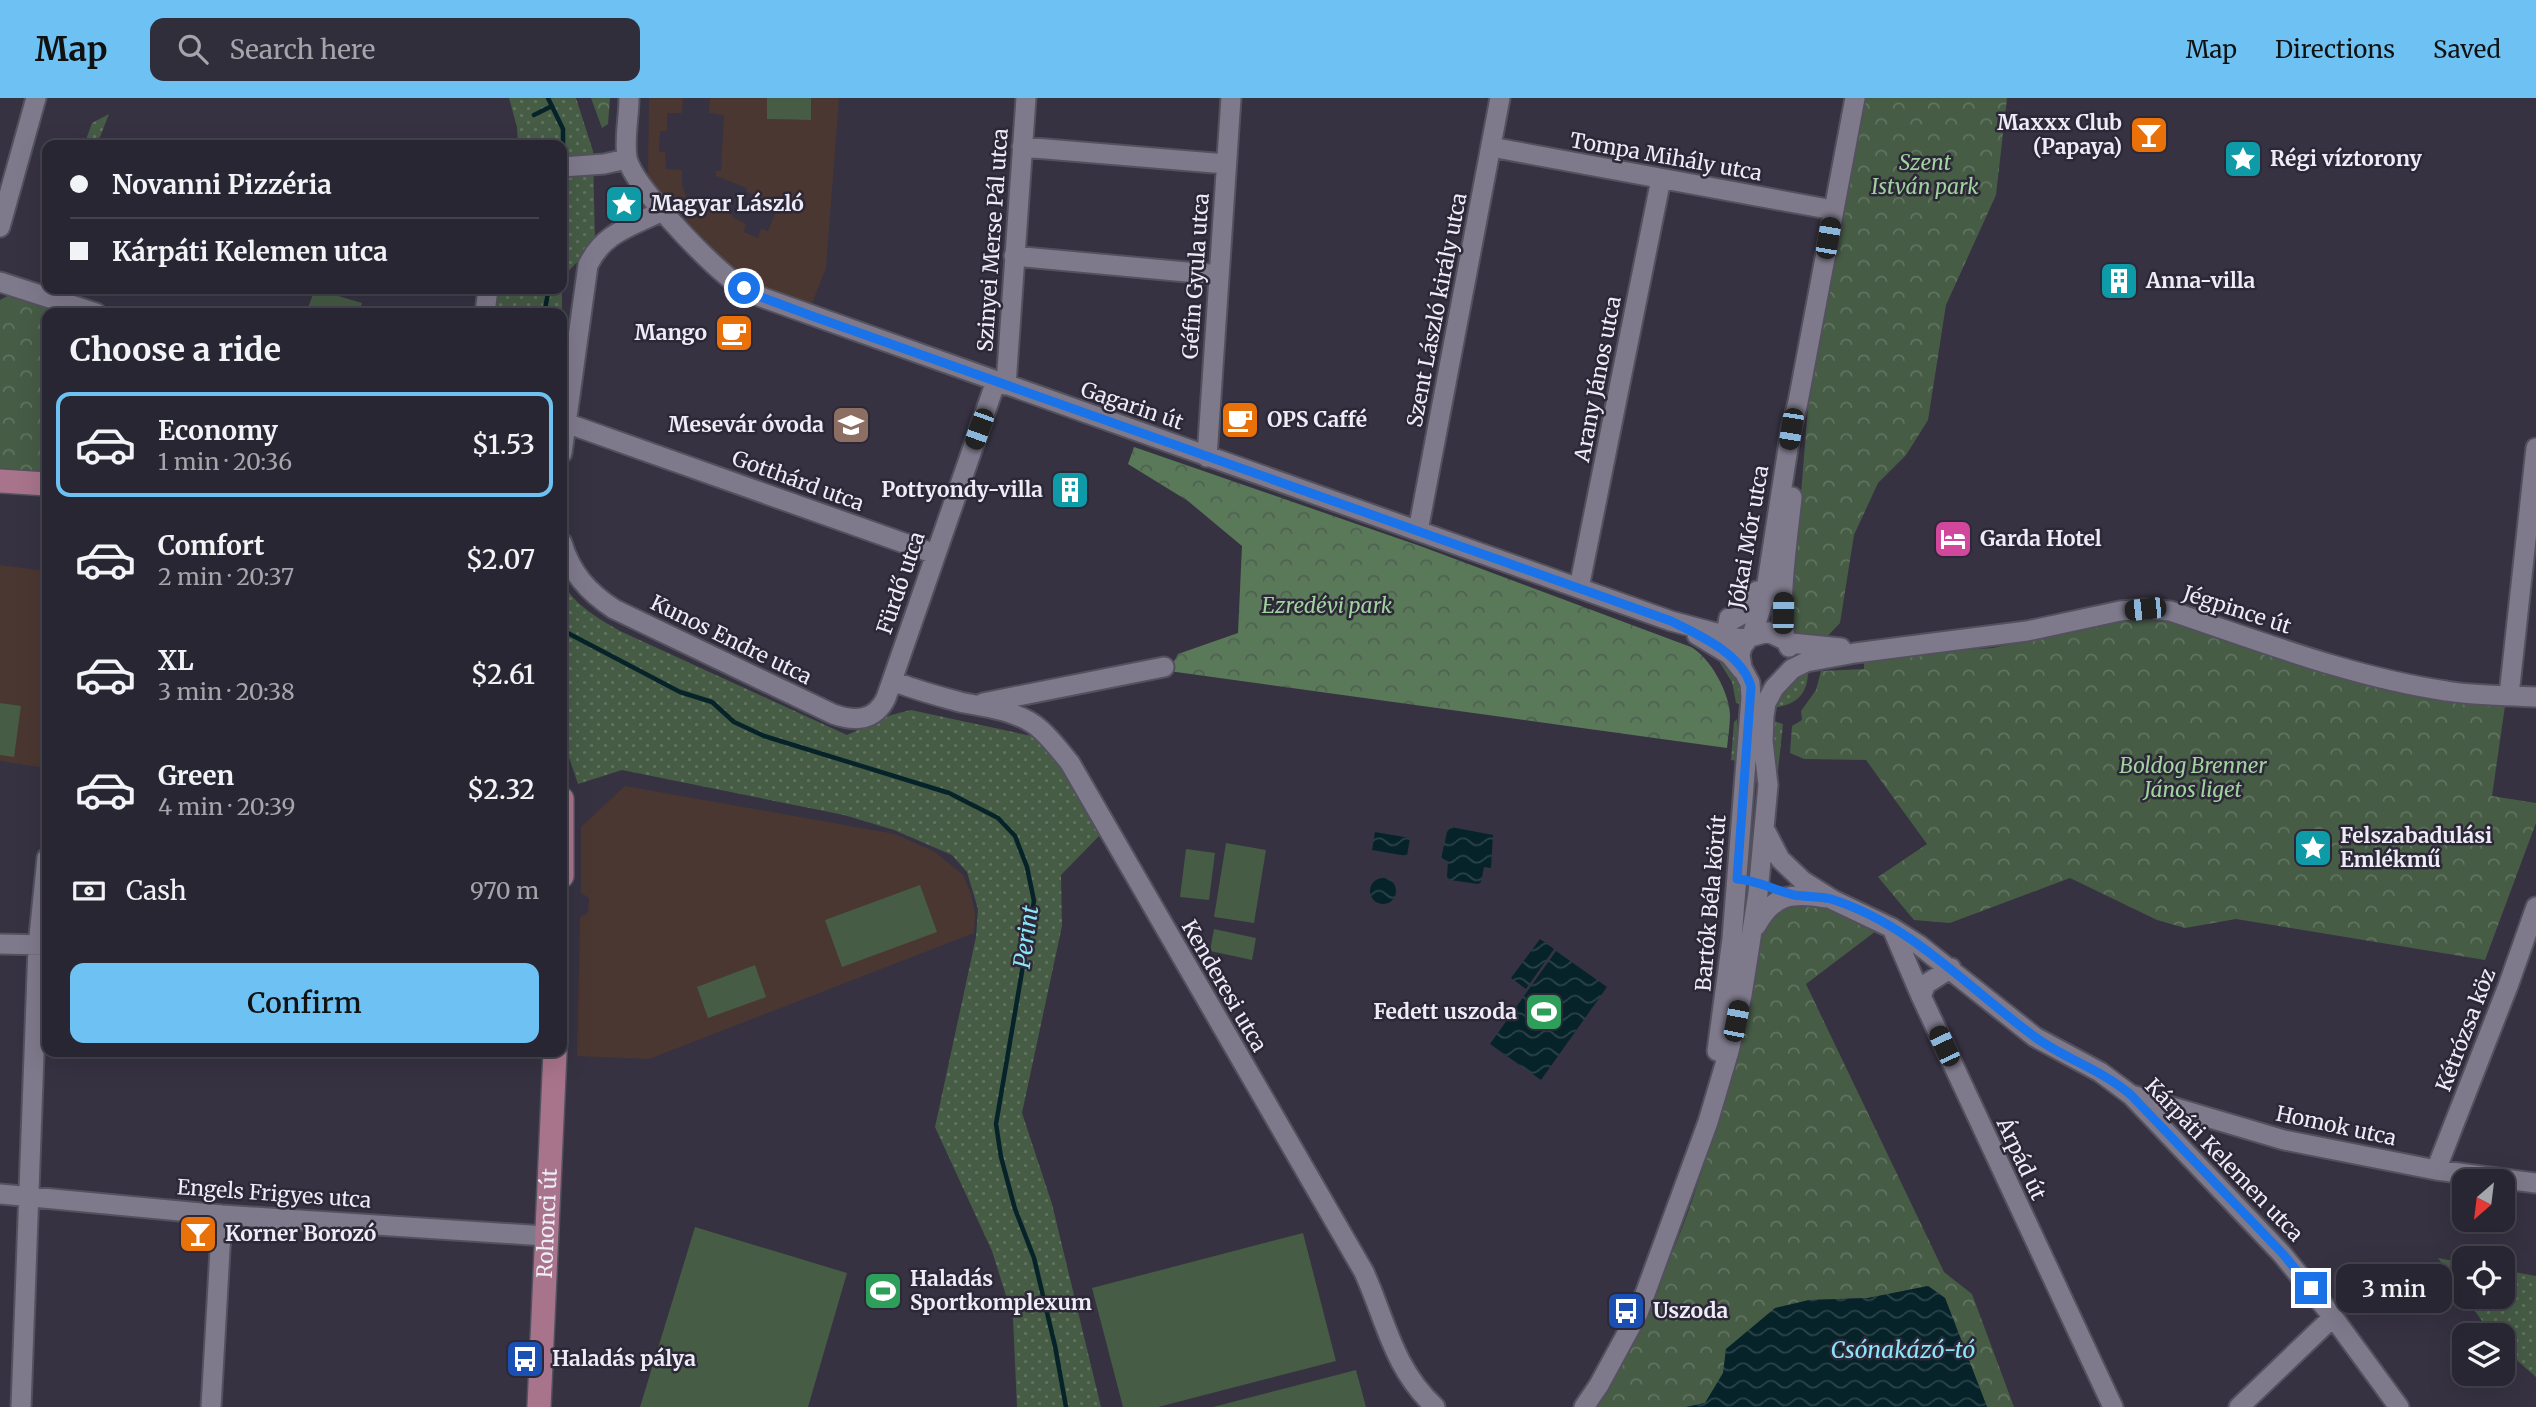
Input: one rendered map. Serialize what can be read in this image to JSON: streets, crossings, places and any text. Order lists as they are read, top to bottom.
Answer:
{
  "streets": {
    "main road": ["Rohonci út"],
    "street": [
      "Tompa Mihály utca",
      "Szinyei Merse Pál utca",
      "Géfin Gyula utca",
      "Szent László király utca",
      "Arany János utca",
      "Gagarin út",
      "Gotthárd utca",
      "Jókai Mór utca",
      "Fürdő utca",
      "Jégpince út",
      "Kunos Endre utca",
      "Bartók Béla körút",
      "Kenderesi utca",
      "Kétrózsa köz",
      "Homok utca",
      "Árpád út",
      "Kárpáti Kelemen utca",
      "Engels Frigyes utca"
    ]
  },
  "crossings": [
    ["Tompa Mihály utca", "Szent László király utca"],
    ["Tompa Mihály utca", "Arany János utca"],
    ["Tompa Mihály utca", "Jókai Mór utca"],
    ["Szinyei Merse Pál utca", "Gagarin út"],
    ["Szinyei Merse Pál utca", "Fürdő utca"],
    ["Géfin Gyula utca", "Gagarin út"],
    ["Szent László király utca", "Gagarin út"],
    ["Arany János utca", "Gagarin út"],
    ["Gagarin út", "Jókai Mór utca"],
    ["Gagarin út", "Fürdő utca"],
    ["Gagarin út", "Jégpince út"],
    ["Gagarin út", "Bartók Béla körút"],
    ["Gotthárd utca", "Fürdő utca"],
    ["Jókai Mór utca", "Jégpince út"],
    ["Jókai Mór utca", "Bartók Béla körút"],
    ["Fürdő utca", "Kunos Endre utca"],
    ["Fürdő utca", "Kenderesi utca"],
    ["Jégpince út", "Bartók Béla körút"],
    ["Kunos Endre utca", "Kenderesi utca"],
    ["Bartók Béla körút", "Kárpáti Kelemen utca"],
    ["Kétrózsa köz", "Homok utca"],
    ["Homok utca", "Kárpáti Kelemen utca"],
    ["Árpád út", "Kárpáti Kelemen utca"],
    ["Engels Frigyes utca", "Rohonci út"]
  ],
  "water": ["Perint", "Csónakázó-tó"],
  "parks": ["Szent István park", "Ezredévi park", "Boldog Brenner János liget"],
  "places": {
    "bar": ["Maxxx Club (Papaya)", "Korner Borozó"],
    "place": ["Régi víztorony", "Magyar László", "Felszabadulási Emlékmű"],
    "building": ["Anna-villa", "Pottyondy-villa"],
    "cafe": ["Mango", "OPS Caffé"],
    "school or university": ["Mesevár óvoda"],
    "hotel": ["Garda Hotel"],
    "sports": ["Fedett uszoda", "Haladás Sportkomplexum"],
    "bus stop": ["Uszoda", "Haladás pálya"]
  },
  "north": "bottom left",
  "page": {
    "header": "Map",
    "search": "Search here",
    "nav": ["Map", "Directions", "Saved"],
    "banner": ["Novanni Pizzéria", "Kárpáti Kelemen utca"],
    "heading": "Choose a ride",
    "list": [
      {
        "name": "Economy",
        "note": "1 min · 20:36",
        "value": "$1.53"
      },
      {
        "name": "Comfort",
        "note": "2 min · 20:37",
        "value": "$2.07"
      },
      {
        "name": "XL",
        "note": "3 min · 20:38",
        "value": "$2.61"
      },
      {
        "name": "Green",
        "note": "4 min · 20:39",
        "value": "$2.32"
      }
    ],
    "pay": ["Cash", "970 m"],
    "buttons": "Confirm",
    "bubble": "3 min"
  }
}
